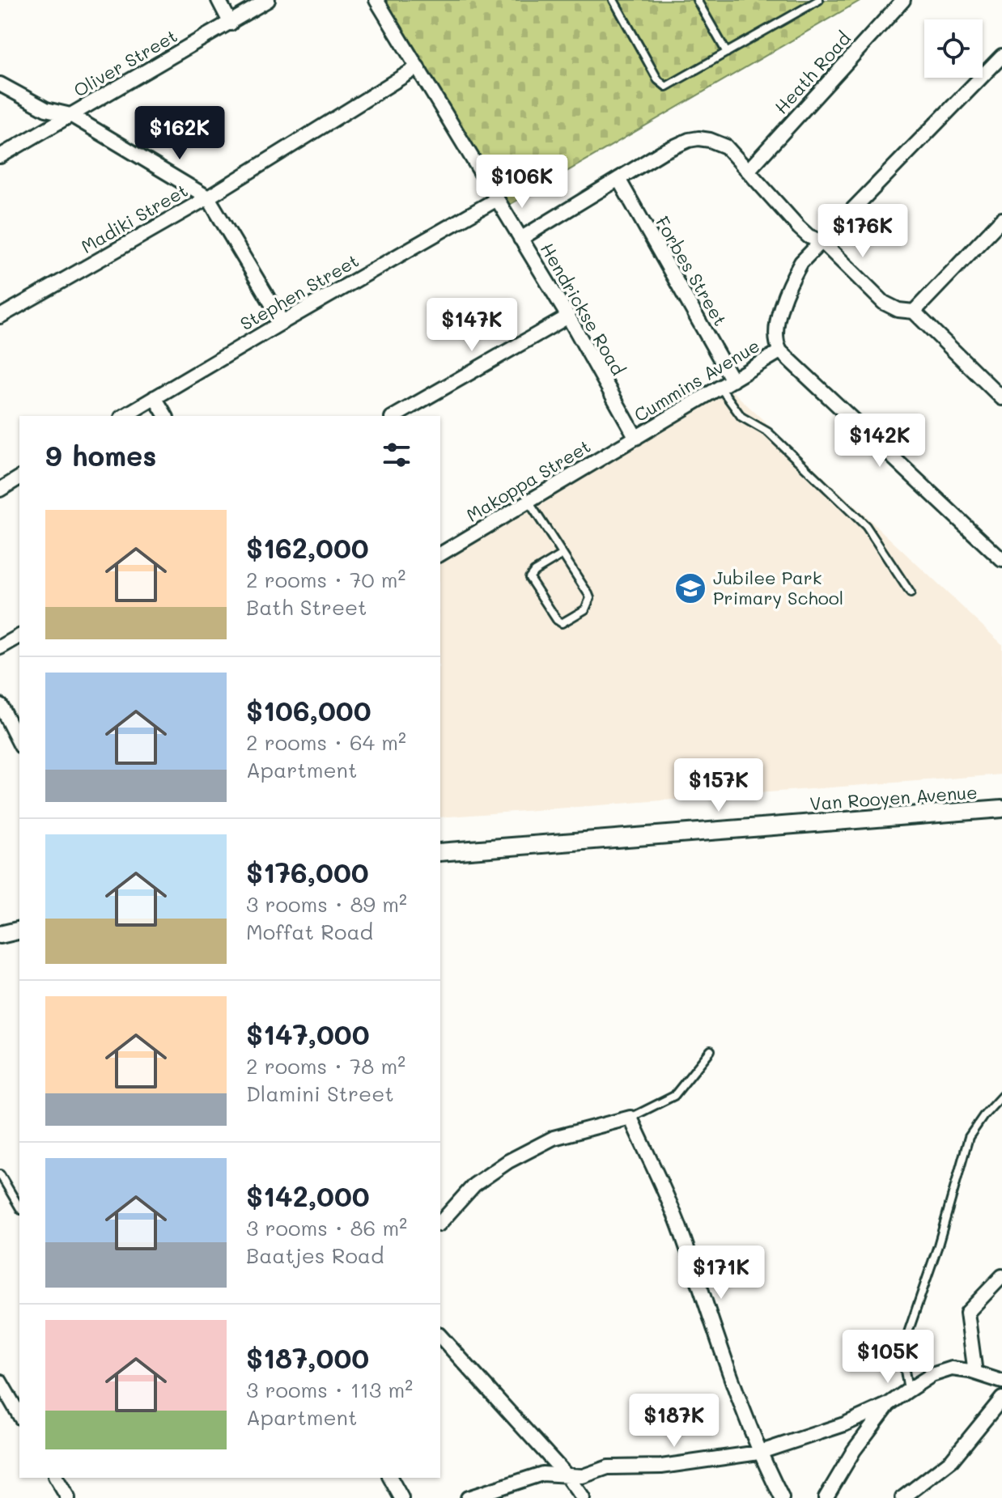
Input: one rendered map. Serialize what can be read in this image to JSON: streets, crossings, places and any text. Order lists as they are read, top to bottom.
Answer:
{
  "streets": {
    "street": [
      "Oliver Street",
      "Heath Road",
      "Madiki Street",
      "Forbes Street",
      "Stephen Street",
      "Hendrickse Road",
      "Cummins Avenue",
      "Makoppa Street",
      "Van Rooyen Avenue"
    ]
  },
  "crossings": [
    ["Madiki Street", "Hendrickse Road"],
    ["Forbes Street", "Cummins Avenue"],
    ["Stephen Street", "Hendrickse Road"],
    ["Hendrickse Road", "Cummins Avenue"],
    ["Hendrickse Road", "Makoppa Street"],
    ["Cummins Avenue", "Makoppa Street"]
  ],
  "places": {
    "school or university": ["Jubilee Park Primary School"]
  },
  "page": {
    "price": [
      "$162K",
      "$106K",
      "$176K",
      "$147K",
      "$142K",
      "$157K",
      "$171K",
      "$105K",
      "$187K"
    ],
    "heading": "9 homes",
    "list": [
      {
        "name": "$162,000",
        "note": "2 rooms · 70 m² · Bath Street"
      },
      {
        "name": "$106,000",
        "note": "2 rooms · 64 m² · Apartment"
      },
      {
        "name": "$176,000",
        "note": "3 rooms · 89 m² · Moffat Road"
      },
      {
        "name": "$147,000",
        "note": "2 rooms · 78 m² · Dlamini Street"
      },
      {
        "name": "$142,000",
        "note": "3 rooms · 86 m² · Baatjes Road"
      },
      {
        "name": "$187,000",
        "note": "3 rooms · 113 m² · Apartment"
      }
    ]
  }
}
